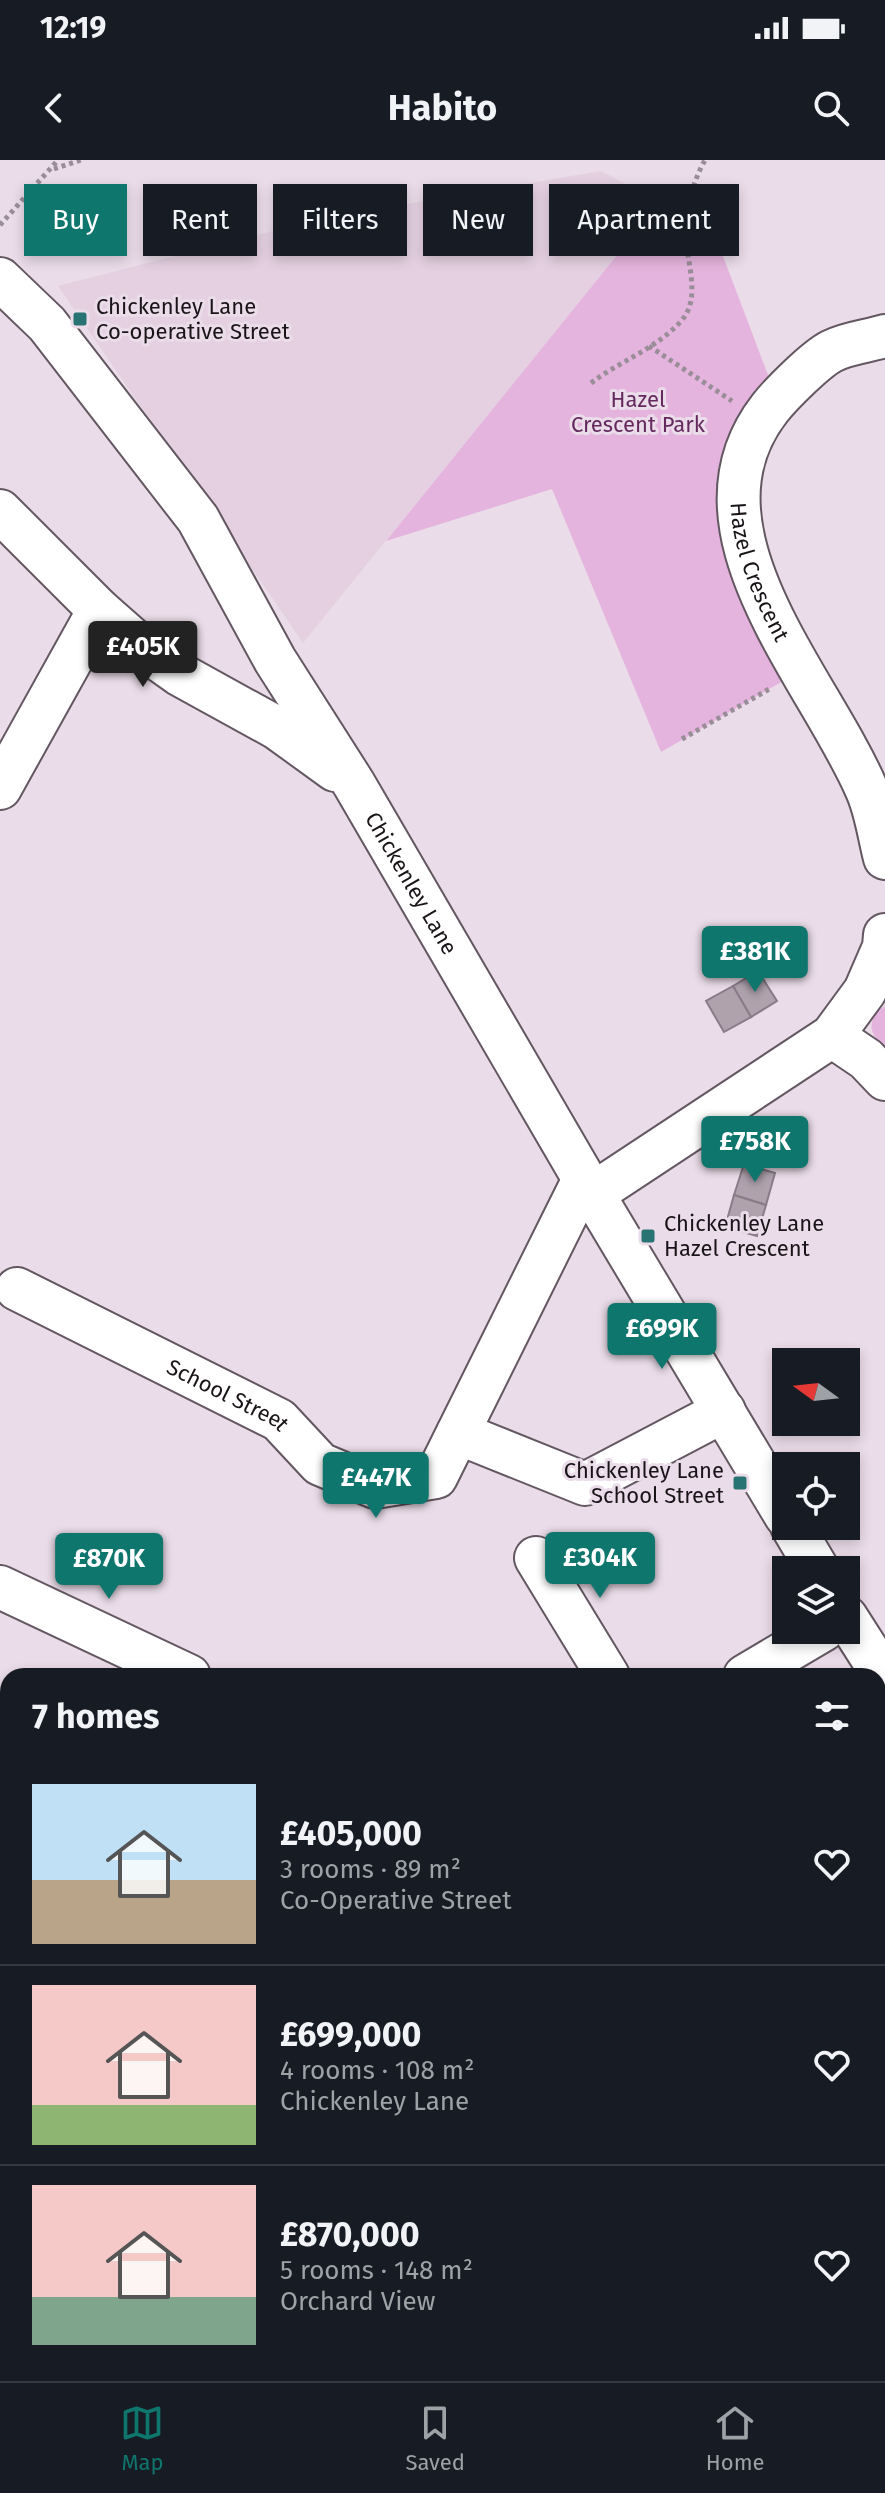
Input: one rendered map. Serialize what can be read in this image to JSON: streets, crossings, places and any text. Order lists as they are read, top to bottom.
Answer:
{
  "streets": {
    "street": ["Hazel Crescent", "Chickenley Lane", "School Street"]
  },
  "crossings": [
    ["Chickenley Lane", "School Street"]
  ],
  "parks": ["Hazel Crescent Park"],
  "places": {
    "transit": ["Chickenley Lane Co-operative Street", "Chickenley Lane Hazel Crescent", "Chickenley Lane School Street"]
  },
  "north": "left",
  "page": {
    "status": "12:19",
    "header": "Habito",
    "chip": [
      "Buy",
      "Rent",
      "Filters",
      "New",
      "Apartment"
    ],
    "price": [
      "£405K",
      "£381K",
      "£758K",
      "£699K",
      "£447K",
      "£304K",
      "£870K"
    ],
    "heading": "7 homes",
    "list": [
      {
        "name": "£405,000",
        "note": "3 rooms · 89 m² · Co-Operative Street"
      },
      {
        "name": "£699,000",
        "note": "4 rooms · 108 m² · Chickenley Lane"
      },
      {
        "name": "£870,000",
        "note": "5 rooms · 148 m² · Orchard View"
      }
    ],
    "tabs": ["Map", "Saved", "Home"]
  }
}
